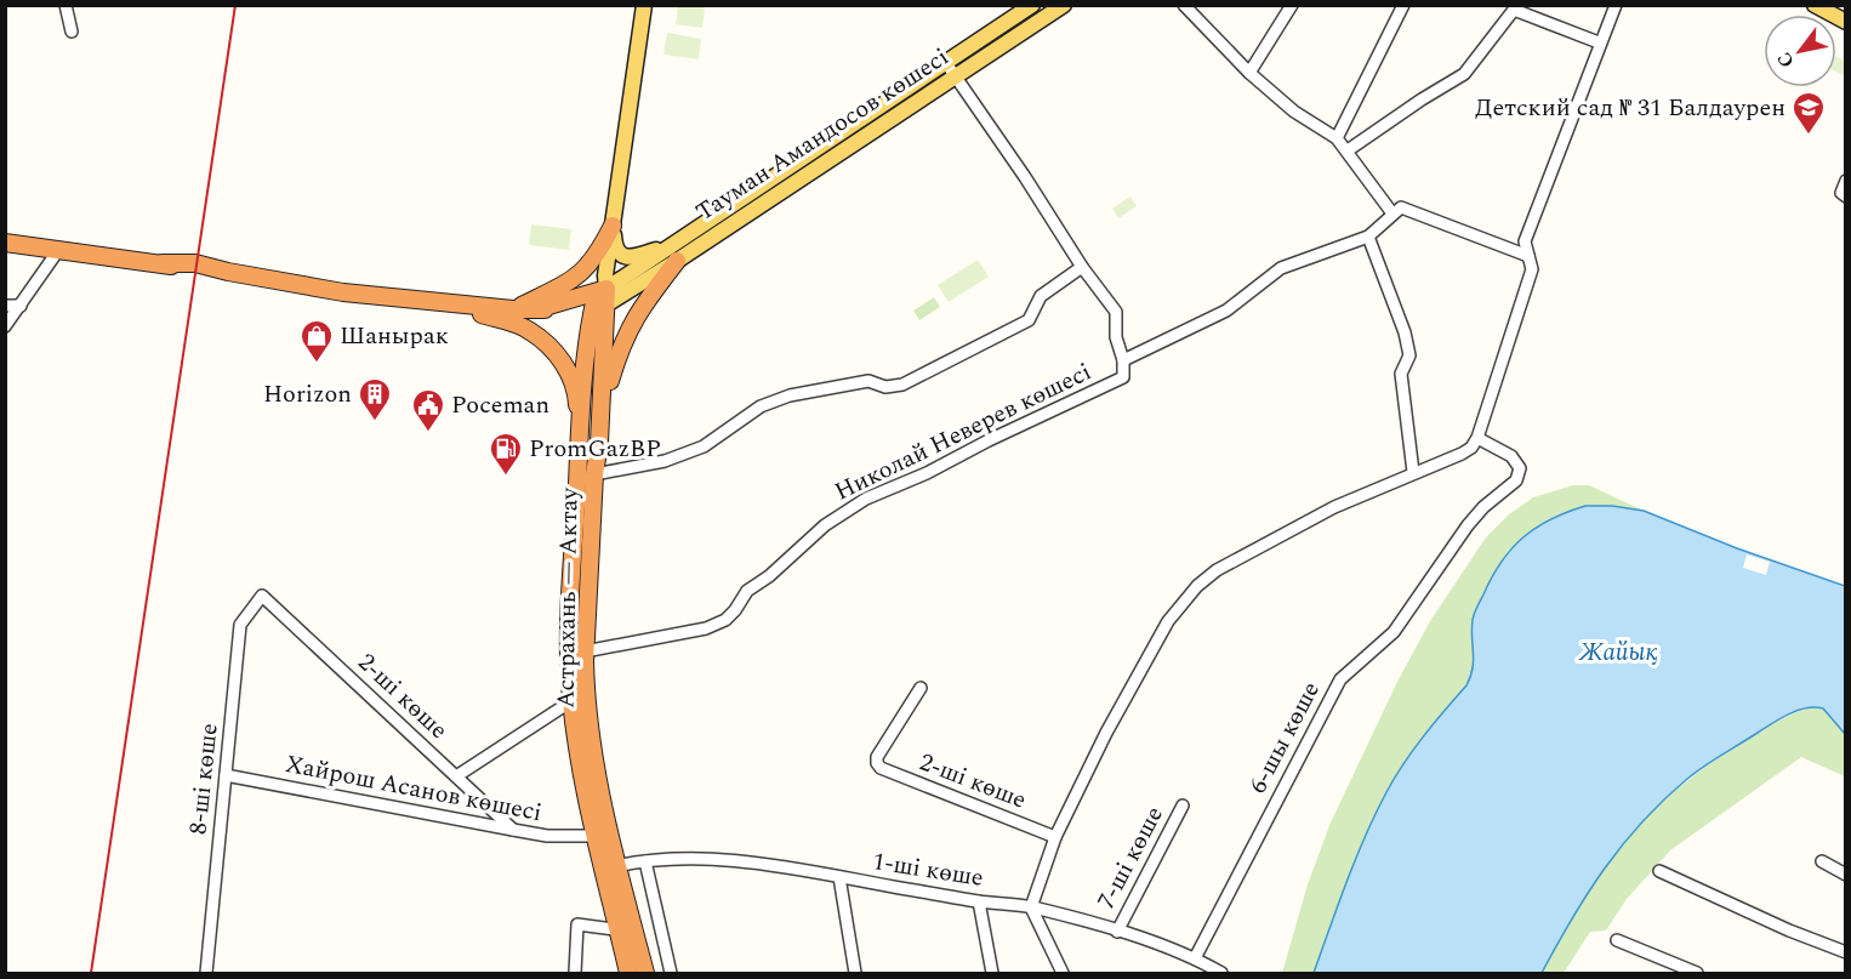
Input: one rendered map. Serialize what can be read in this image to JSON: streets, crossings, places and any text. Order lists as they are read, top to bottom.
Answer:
{
  "streets": {
    "highway": ["Астрахань — Актау"],
    "main road": ["Тауман Амандосов көшесі"],
    "street": [
      "Николай Неверев көшесі",
      "2-ші көше",
      "6-шы көше",
      "8-шi көше",
      "Хайрош Асанов көшесі",
      "7-шi көше",
      "1-ші көше"
    ]
  },
  "crossings": [
    ["Тауман Амандосов көшесі", "Николай Неверев көшесі"],
    ["Тауман Амандосов көшесі", "Астрахань — Актау"],
    ["Николай Неверев көшесі", "Астрахань — Актау"],
    ["Астрахань — Актау", "Хайрош Асанов көшесі"],
    ["Астрахань — Актау", "1-ші көше"],
    ["2-ші көше", "8-шi көше"],
    ["2-ші көше", "Хайрош Асанов көшесі"],
    ["6-шы көше", "1-ші көше"],
    ["8-шi көше", "Хайрош Асанов көшесі"],
    ["7-шi көше", "1-ші көше"]
  ],
  "water": ["Жайық"],
  "places": {
    "school or university": ["Детский сад № 31 Балдаурен"],
    "shop": ["Шанырак"],
    "building": ["Horizon"],
    "public building": ["Poceman"],
    "fuel station": ["PromGazBP"]
  },
  "north": "bottom left"
}
